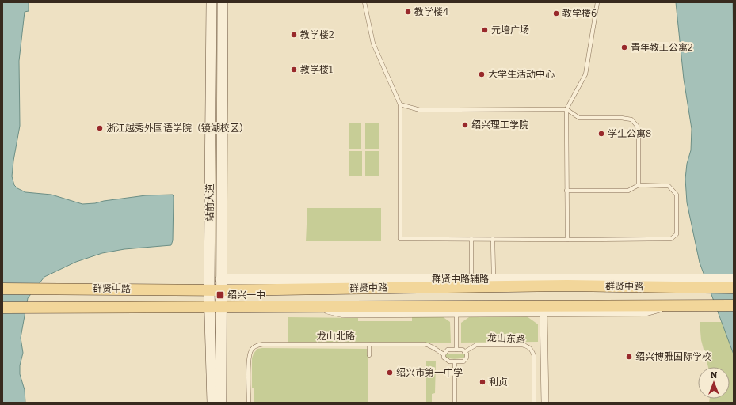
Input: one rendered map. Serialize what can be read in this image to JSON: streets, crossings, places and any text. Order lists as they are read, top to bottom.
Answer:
{
  "streets": {
    "main road": ["站前大道", "群贤中路辅路", "群贤中路"],
    "lane": ["龙山北路", "龙山东路"]
  },
  "crossings": [
    ["站前大道", "群贤中路辅路"],
    ["站前大道", "群贤中路"],
    ["群贤中路辅路", "群贤中路"]
  ],
  "places": {
    "other": [
      "教学楼4",
      "教学楼6",
      "元培广场",
      "教学楼2",
      "青年教工公寓2",
      "教学楼1",
      "大学生活动中心",
      "绍兴理工学院",
      "浙江越秀外国语学院（镜湖校区）",
      "学生公寓8",
      "绍兴博雅国际学校",
      "绍兴市第一中学",
      "利贞"
    ],
    "transit": ["绍兴一中"]
  },
  "north": "top"
}
